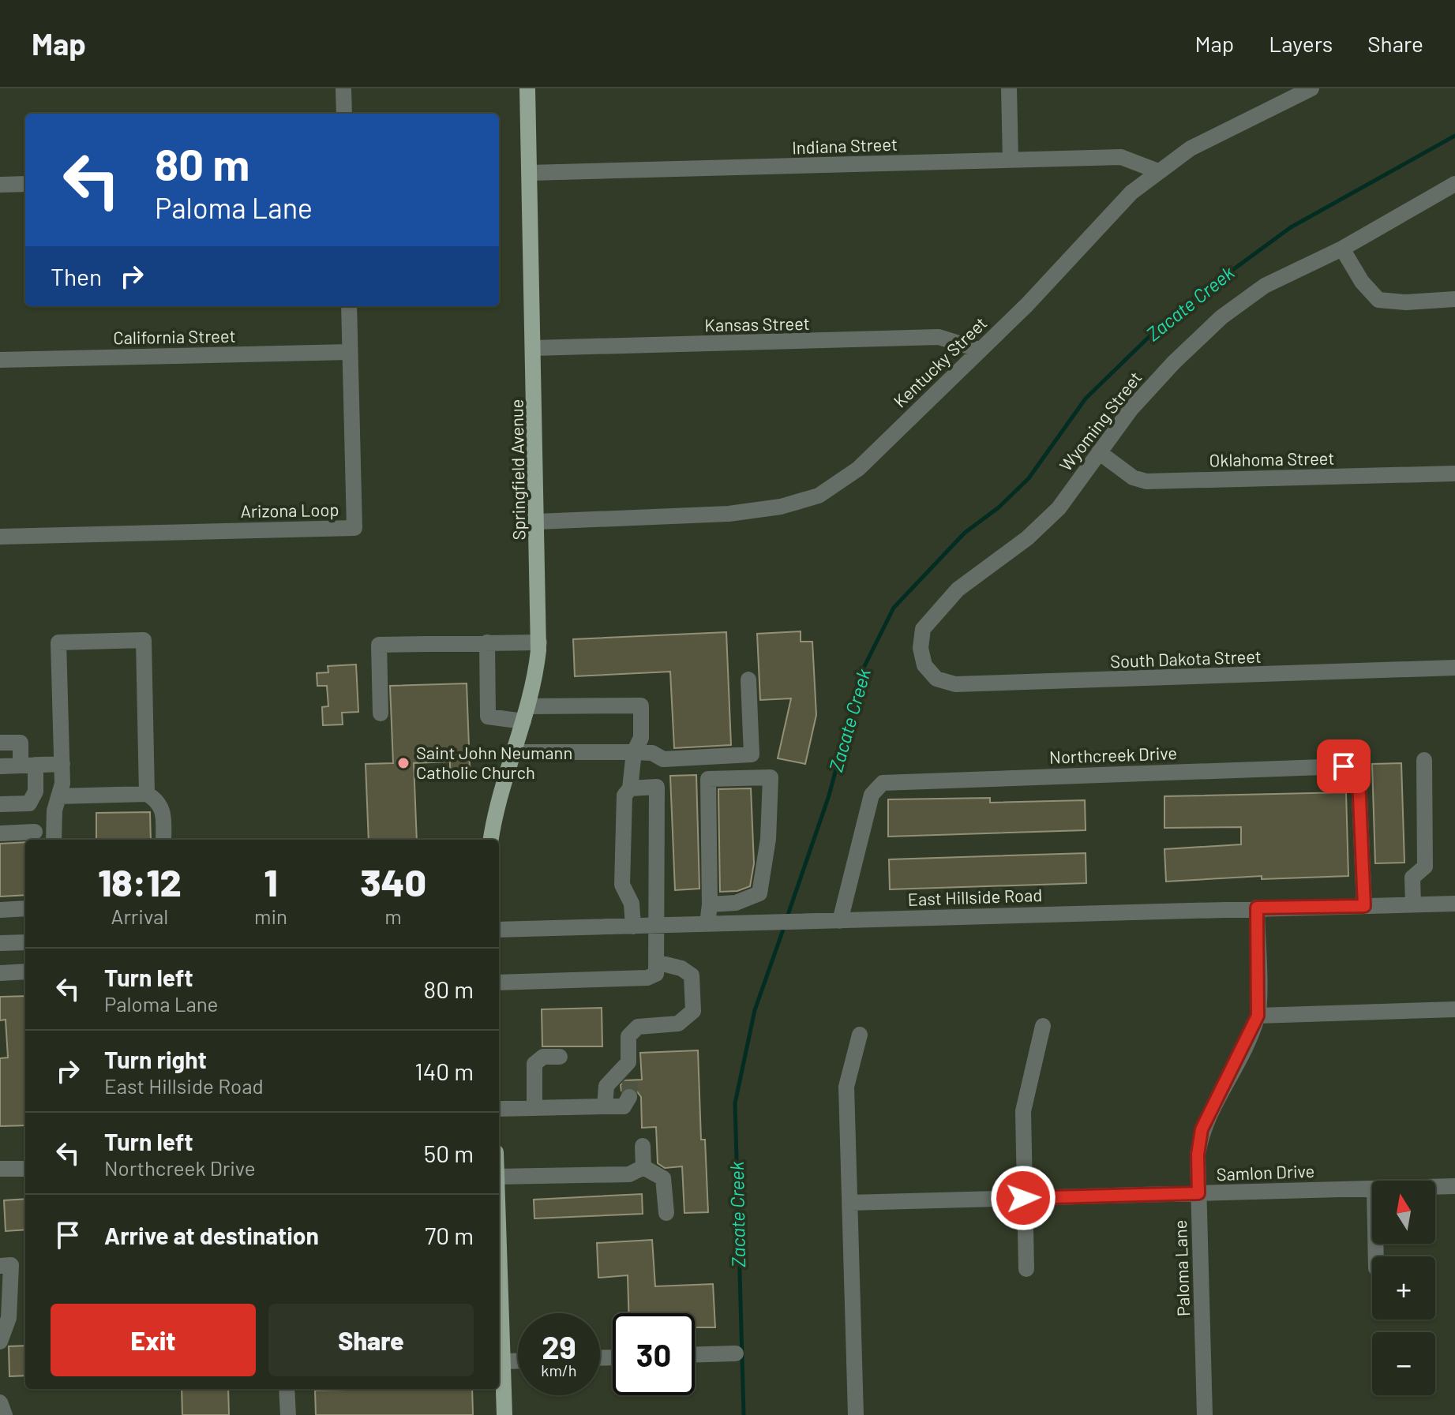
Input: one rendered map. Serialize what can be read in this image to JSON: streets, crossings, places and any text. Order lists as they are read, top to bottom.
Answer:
{
  "streets": {
    "main road": ["Springfield Avenue"],
    "street": [
      "Indiana Street",
      "Kansas Street",
      "California Street",
      "Kentucky Street",
      "Wyoming Street",
      "Oklahoma Street",
      "Arizona Loop",
      "South Dakota Street",
      "Northcreek Drive",
      "East Hillside Road",
      "Samlon Drive",
      "Paloma Lane"
    ]
  },
  "crossings": [
    ["Indiana Street", "Kentucky Street"],
    ["Indiana Street", "Springfield Avenue"],
    ["Kansas Street", "Kentucky Street"],
    ["Kansas Street", "Springfield Avenue"],
    ["California Street", "Arizona Loop"],
    ["Kentucky Street", "Springfield Avenue"],
    ["Wyoming Street", "Oklahoma Street"],
    ["Wyoming Street", "South Dakota Street"],
    ["Northcreek Drive", "East Hillside Road"],
    ["East Hillside Road", "Paloma Lane"],
    ["Samlon Drive", "Paloma Lane"]
  ],
  "water": ["Zacate Creek"],
  "places": ["Saint John Neumann Catholic Church"],
  "north": "top",
  "page": {
    "header": "Map",
    "nav": ["Map", "Layers", "Share"],
    "turn": ["80 m", "Paloma Lane"],
    "then": "Then",
    "eta": [
      "18:12",
      "Arrival",
      "1",
      "min",
      "340",
      "m"
    ],
    "list": [
      {
        "name": "Turn left",
        "note": "Paloma Lane",
        "value": "80 m"
      },
      {
        "name": "Turn right",
        "note": "East Hillside Road",
        "value": "140 m"
      },
      {
        "name": "Turn left",
        "note": "Northcreek Drive",
        "value": "50 m"
      },
      {
        "name": "Arrive at destination",
        "value": "70 m"
      }
    ],
    "map_buttons": ["+", "−"],
    "buttons": ["Exit", "Share"],
    "speed": "29 km/h",
    "limit": "30"
  }
}
